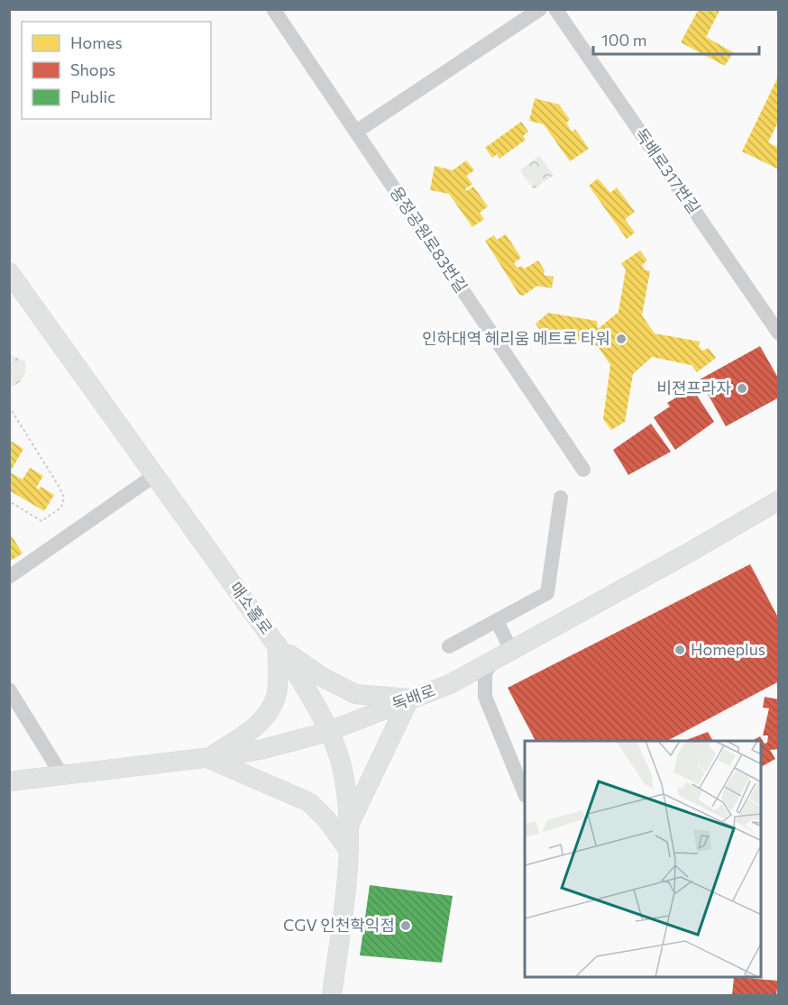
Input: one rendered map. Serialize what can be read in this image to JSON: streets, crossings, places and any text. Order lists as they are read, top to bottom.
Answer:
{
  "streets": {
    "main road": ["매소홀로", "독배로"],
    "street": ["독배로317번길", "용정공원로83번길"]
  },
  "crossings": [
    ["매소홀로", "독배로"]
  ],
  "places": [
    "인하대역 헤리움 메트로 타워",
    "비젼프라자",
    "Homeplus",
    "CGV 인천학익점"
  ],
  "legend": ["Homes", "Shops", "Public"],
  "scale_bar": "100 m"
}
